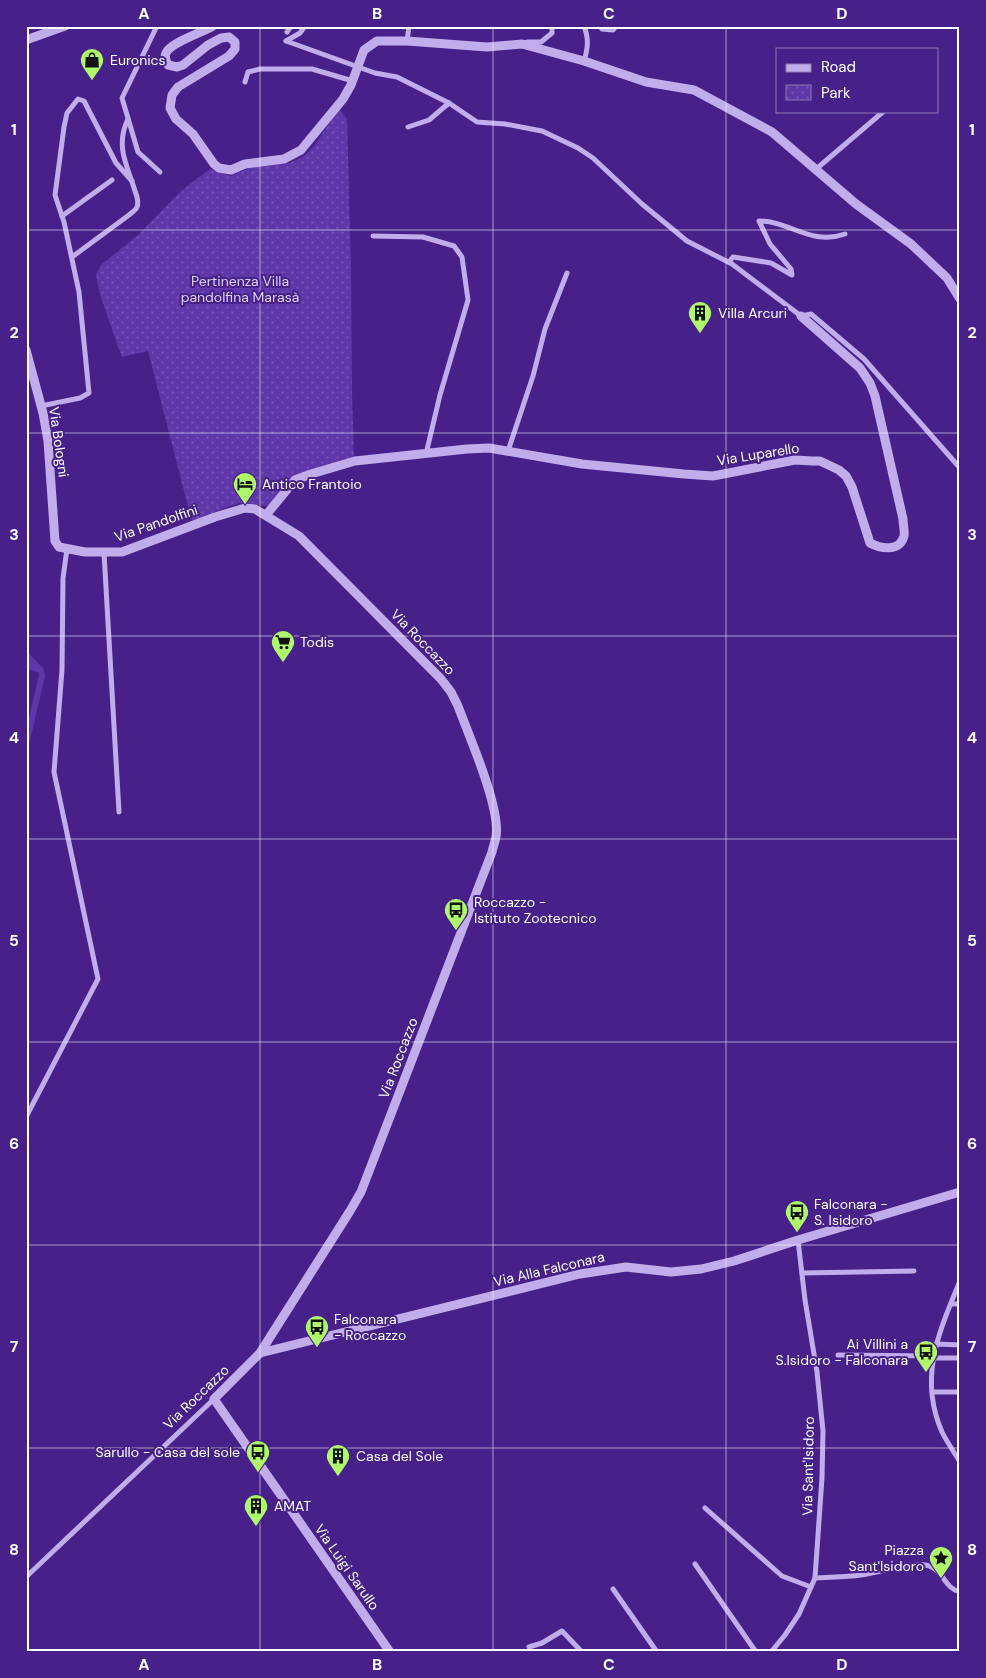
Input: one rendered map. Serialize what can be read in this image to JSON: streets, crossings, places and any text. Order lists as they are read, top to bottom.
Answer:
{
  "streets": {
    "street": [
      "Via Bologni",
      "Via Luparello",
      "Via Pandolfini",
      "Via Roccazzo",
      "Via Alla Falconara",
      "Via Sant'Isidoro",
      "Via Luigi Sarullo"
    ]
  },
  "crossings": [
    ["Via Bologni", "Via Pandolfini"],
    ["Via Luparello", "Via Pandolfini"],
    ["Via Luparello", "Via Roccazzo"],
    ["Via Pandolfini", "Via Roccazzo"],
    ["Via Roccazzo", "Via Alla Falconara"],
    ["Via Roccazzo", "Via Luigi Sarullo"],
    ["Via Alla Falconara", "Via Sant'Isidoro"]
  ],
  "parks": ["Pertinenza Villa pandolfina Marasà"],
  "places": {
    "shop": ["Euronics"],
    "building": ["Villa Arcuri", "Casa del Sole", "AMAT"],
    "hotel": ["Antico Frantoio"],
    "supermarket": ["Todis"],
    "bus stop": [
      "Roccazzo - Istituto Zootecnico",
      "Falconara - S. Isidoro",
      "Falconara - Roccazzo",
      "Ai Villini a S.Isidoro - Falconara",
      "Sarullo - Casa del sole"
    ],
    "place": ["Piazza Sant'Isidoro"]
  },
  "legend": ["Road", "Park"],
  "grid": {
    "columns": [
      "A",
      "B",
      "C",
      "D"
    ],
    "rows": [
      "1",
      "2",
      "3",
      "4",
      "5",
      "6",
      "7",
      "8"
    ]
  }
}
